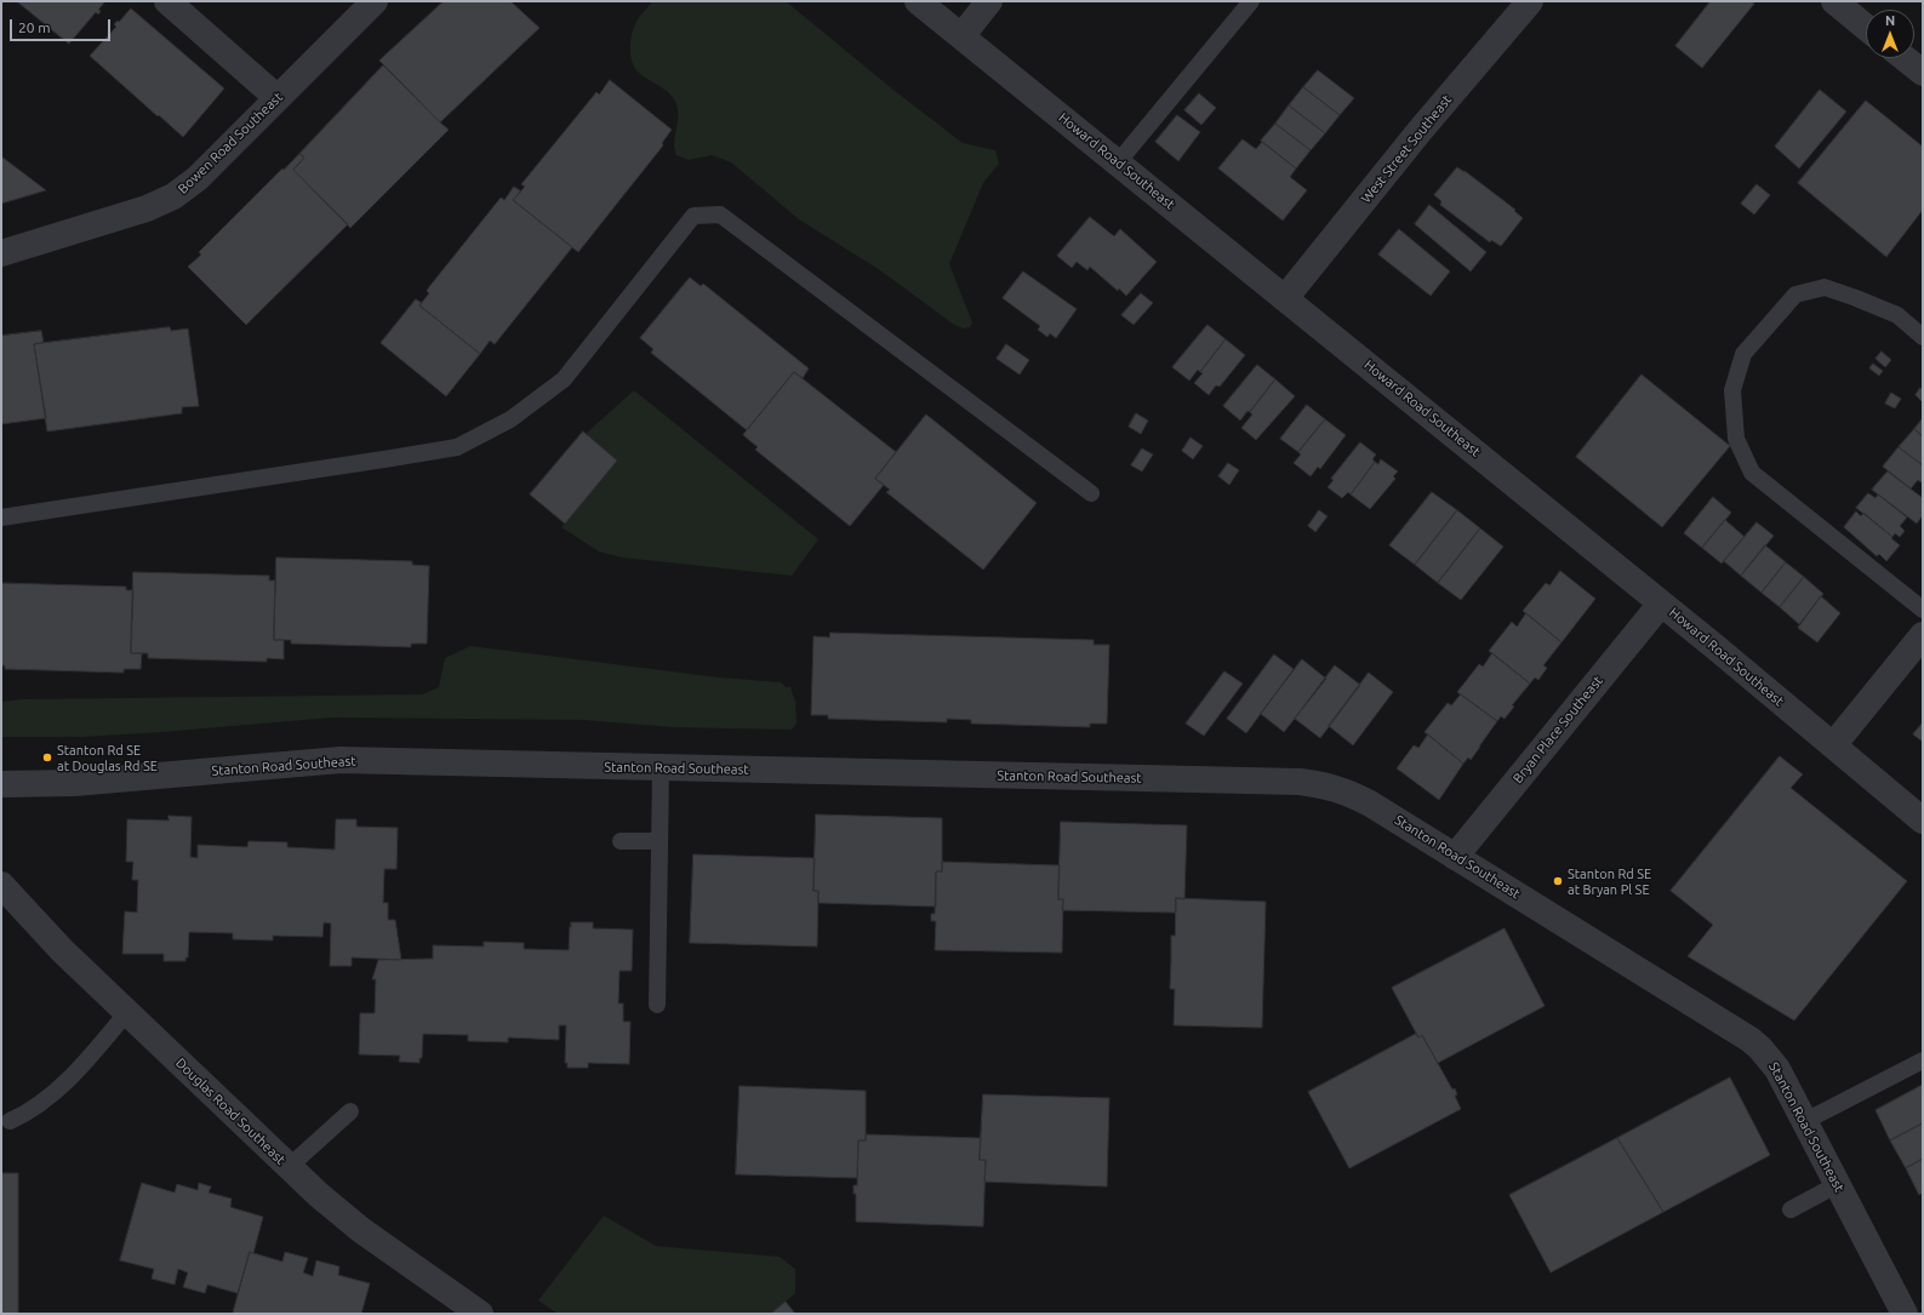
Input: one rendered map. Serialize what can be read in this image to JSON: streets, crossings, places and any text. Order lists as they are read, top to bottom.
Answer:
{
  "streets": {
    "street": [
      "Bowen Road Southeast",
      "West Street Southeast",
      "Howard Road Southeast",
      "Bryan Place Southeast",
      "Stanton Road Southeast",
      "Douglas Road Southeast"
    ]
  },
  "crossings": [
    ["West Street Southeast", "Howard Road Southeast"],
    ["Howard Road Southeast", "Bryan Place Southeast"],
    ["Bryan Place Southeast", "Stanton Road Southeast"]
  ],
  "places": ["Stanton Rd SE at Douglas Rd SE", "Stanton Rd SE at Bryan Pl SE"],
  "scale_bar": "20 m",
  "north": "top"
}
